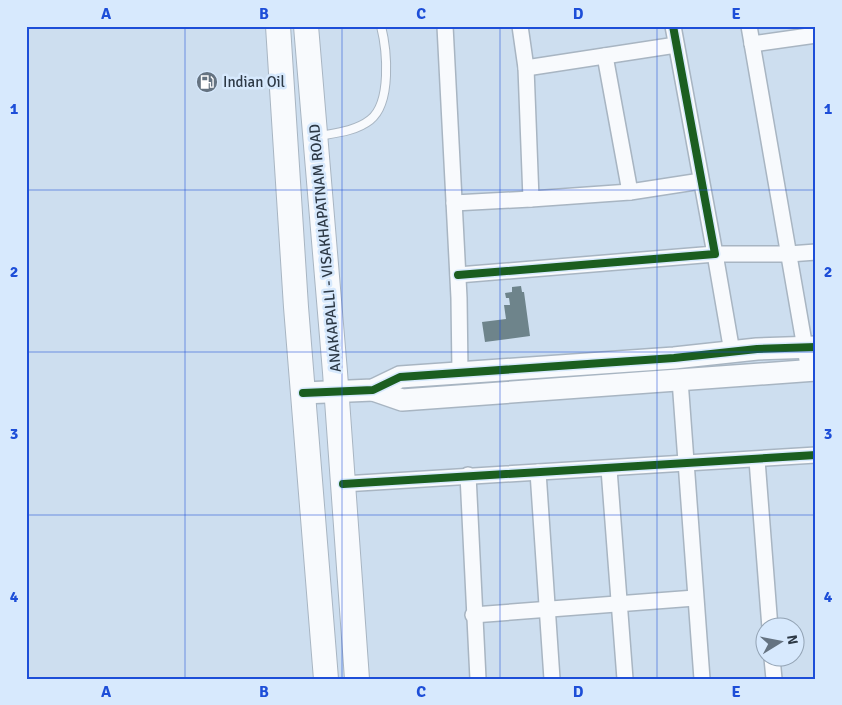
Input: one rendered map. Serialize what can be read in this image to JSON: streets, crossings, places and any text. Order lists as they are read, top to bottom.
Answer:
{
  "streets": {
    "main road": ["ANAKAPALLI - VISAKHAPATNAM ROAD"]
  },
  "places": {
    "fuel station": ["Indian Oil"]
  },
  "north": "right",
  "grid": {
    "columns": [
      "A",
      "B",
      "C",
      "D",
      "E"
    ],
    "rows": [
      "1",
      "2",
      "3",
      "4"
    ]
  }
}
